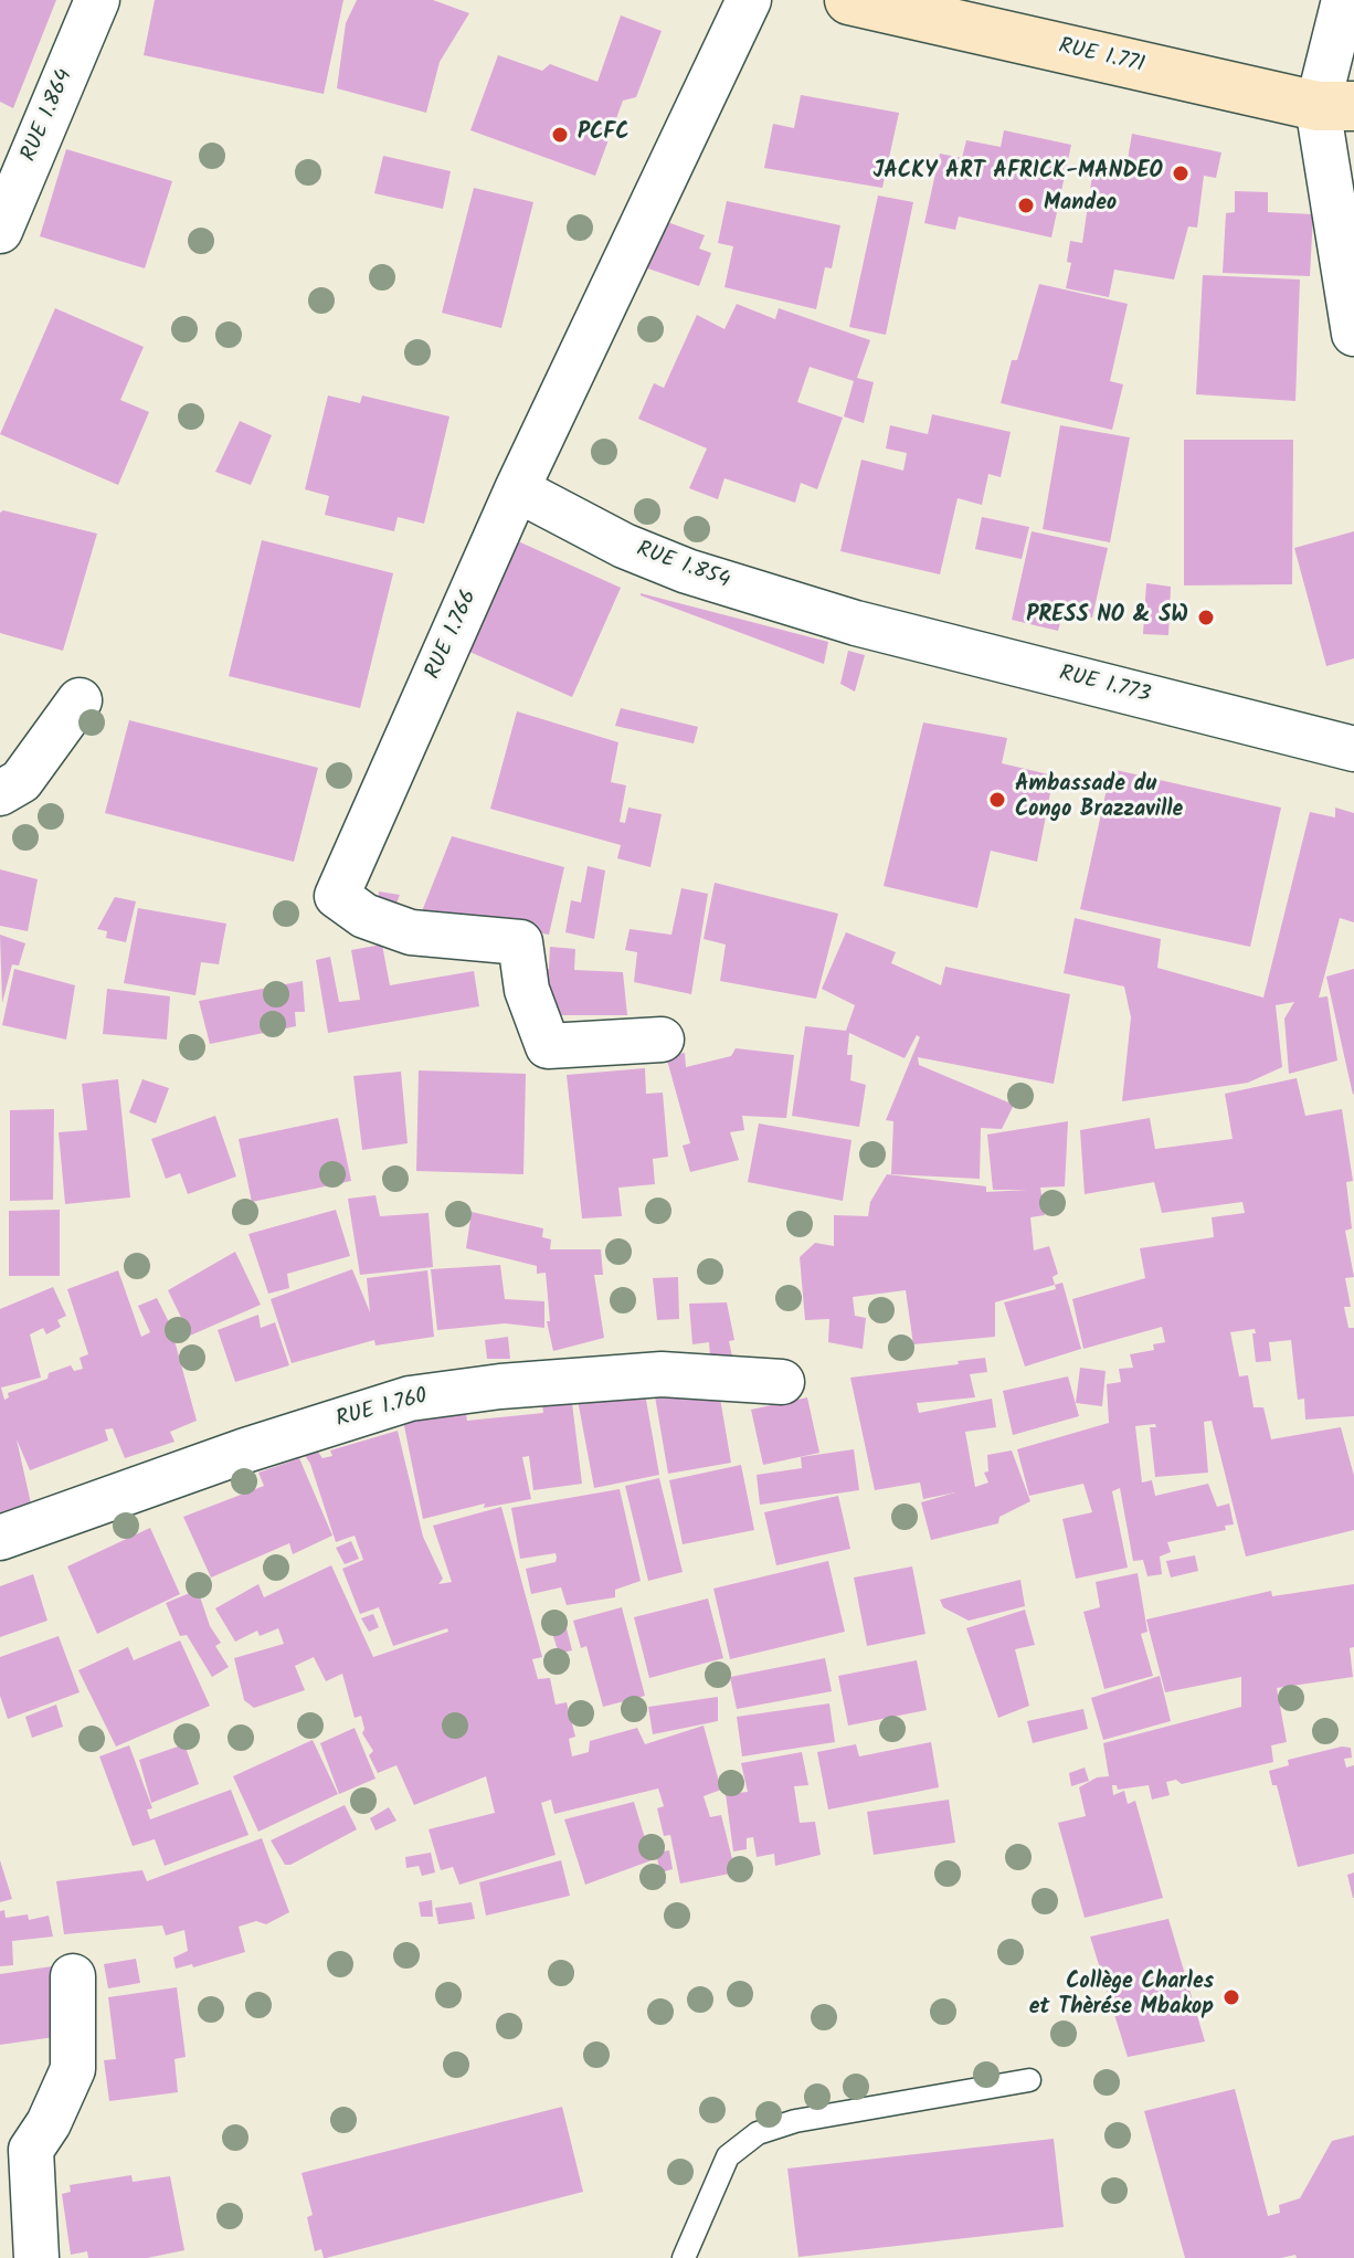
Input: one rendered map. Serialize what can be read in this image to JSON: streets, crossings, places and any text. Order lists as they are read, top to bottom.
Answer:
{
  "streets": {
    "street": [
      "RUE 1.771",
      "RUE 1.864",
      "RUE 1.854",
      "RUE 1.766",
      "RUE 1.773",
      "RUE 1.760"
    ]
  },
  "crossings": [
    ["RUE 1.854", "RUE 1.766"],
    ["RUE 1.854", "RUE 1.773"]
  ],
  "places": [
    "PCFC",
    "JACKY ART AFRICK-MANDEO",
    "Mandeo",
    "PRESS NO & SW",
    "Ambassade du Congo Brazzaville",
    "Collège Charles et Thèrése Mbakop"
  ]
}
